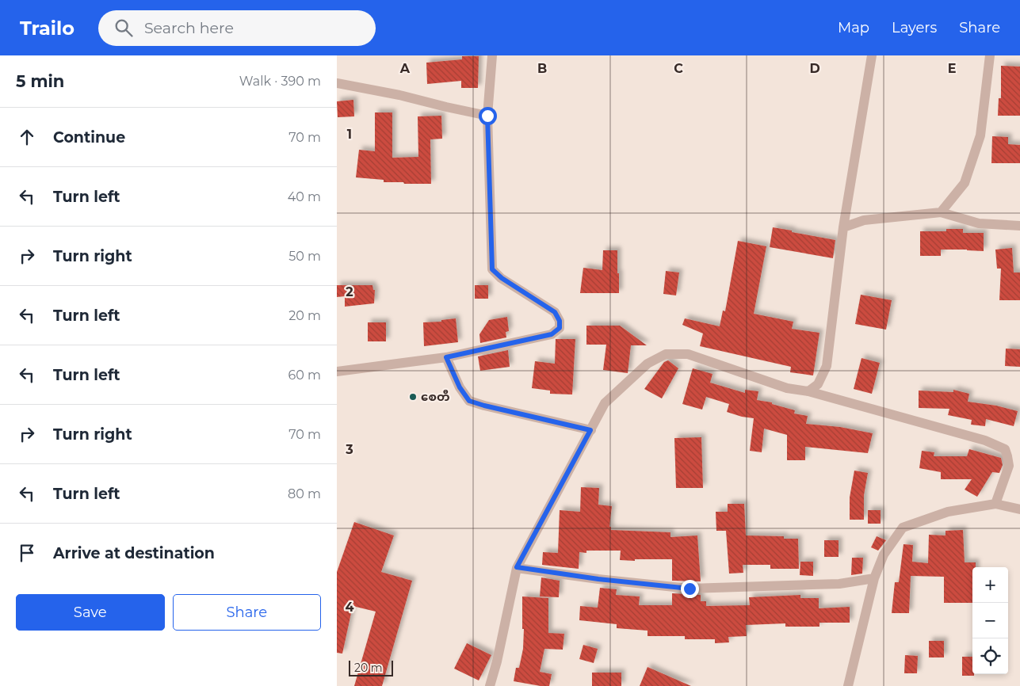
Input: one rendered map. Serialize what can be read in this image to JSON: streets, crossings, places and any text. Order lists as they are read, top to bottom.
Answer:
{
  "places": ["စေတီ"],
  "scale_bar": "20 m",
  "page": {
    "header": "Trailo",
    "search": "Search here",
    "nav": ["Map", "Layers", "Share"],
    "heading": ["5 min", "Walk · 390 m"],
    "list": [
      ["Continue", "70 m"],
      ["Turn left", "40 m"],
      ["Turn right", "50 m"],
      ["Turn left", "20 m"],
      ["Turn left", "60 m"],
      ["Turn right", "70 m"],
      ["Turn left", "80 m"],
      "Arrive at destination"
    ],
    "map_buttons": ["+", "−"],
    "buttons": ["Save", "Share"],
    "scale": "20 m"
  },
  "grid": {
    "columns": [
      "A",
      "B",
      "C",
      "D",
      "E"
    ],
    "rows": [
      "1",
      "2",
      "3",
      "4"
    ]
  }
}
